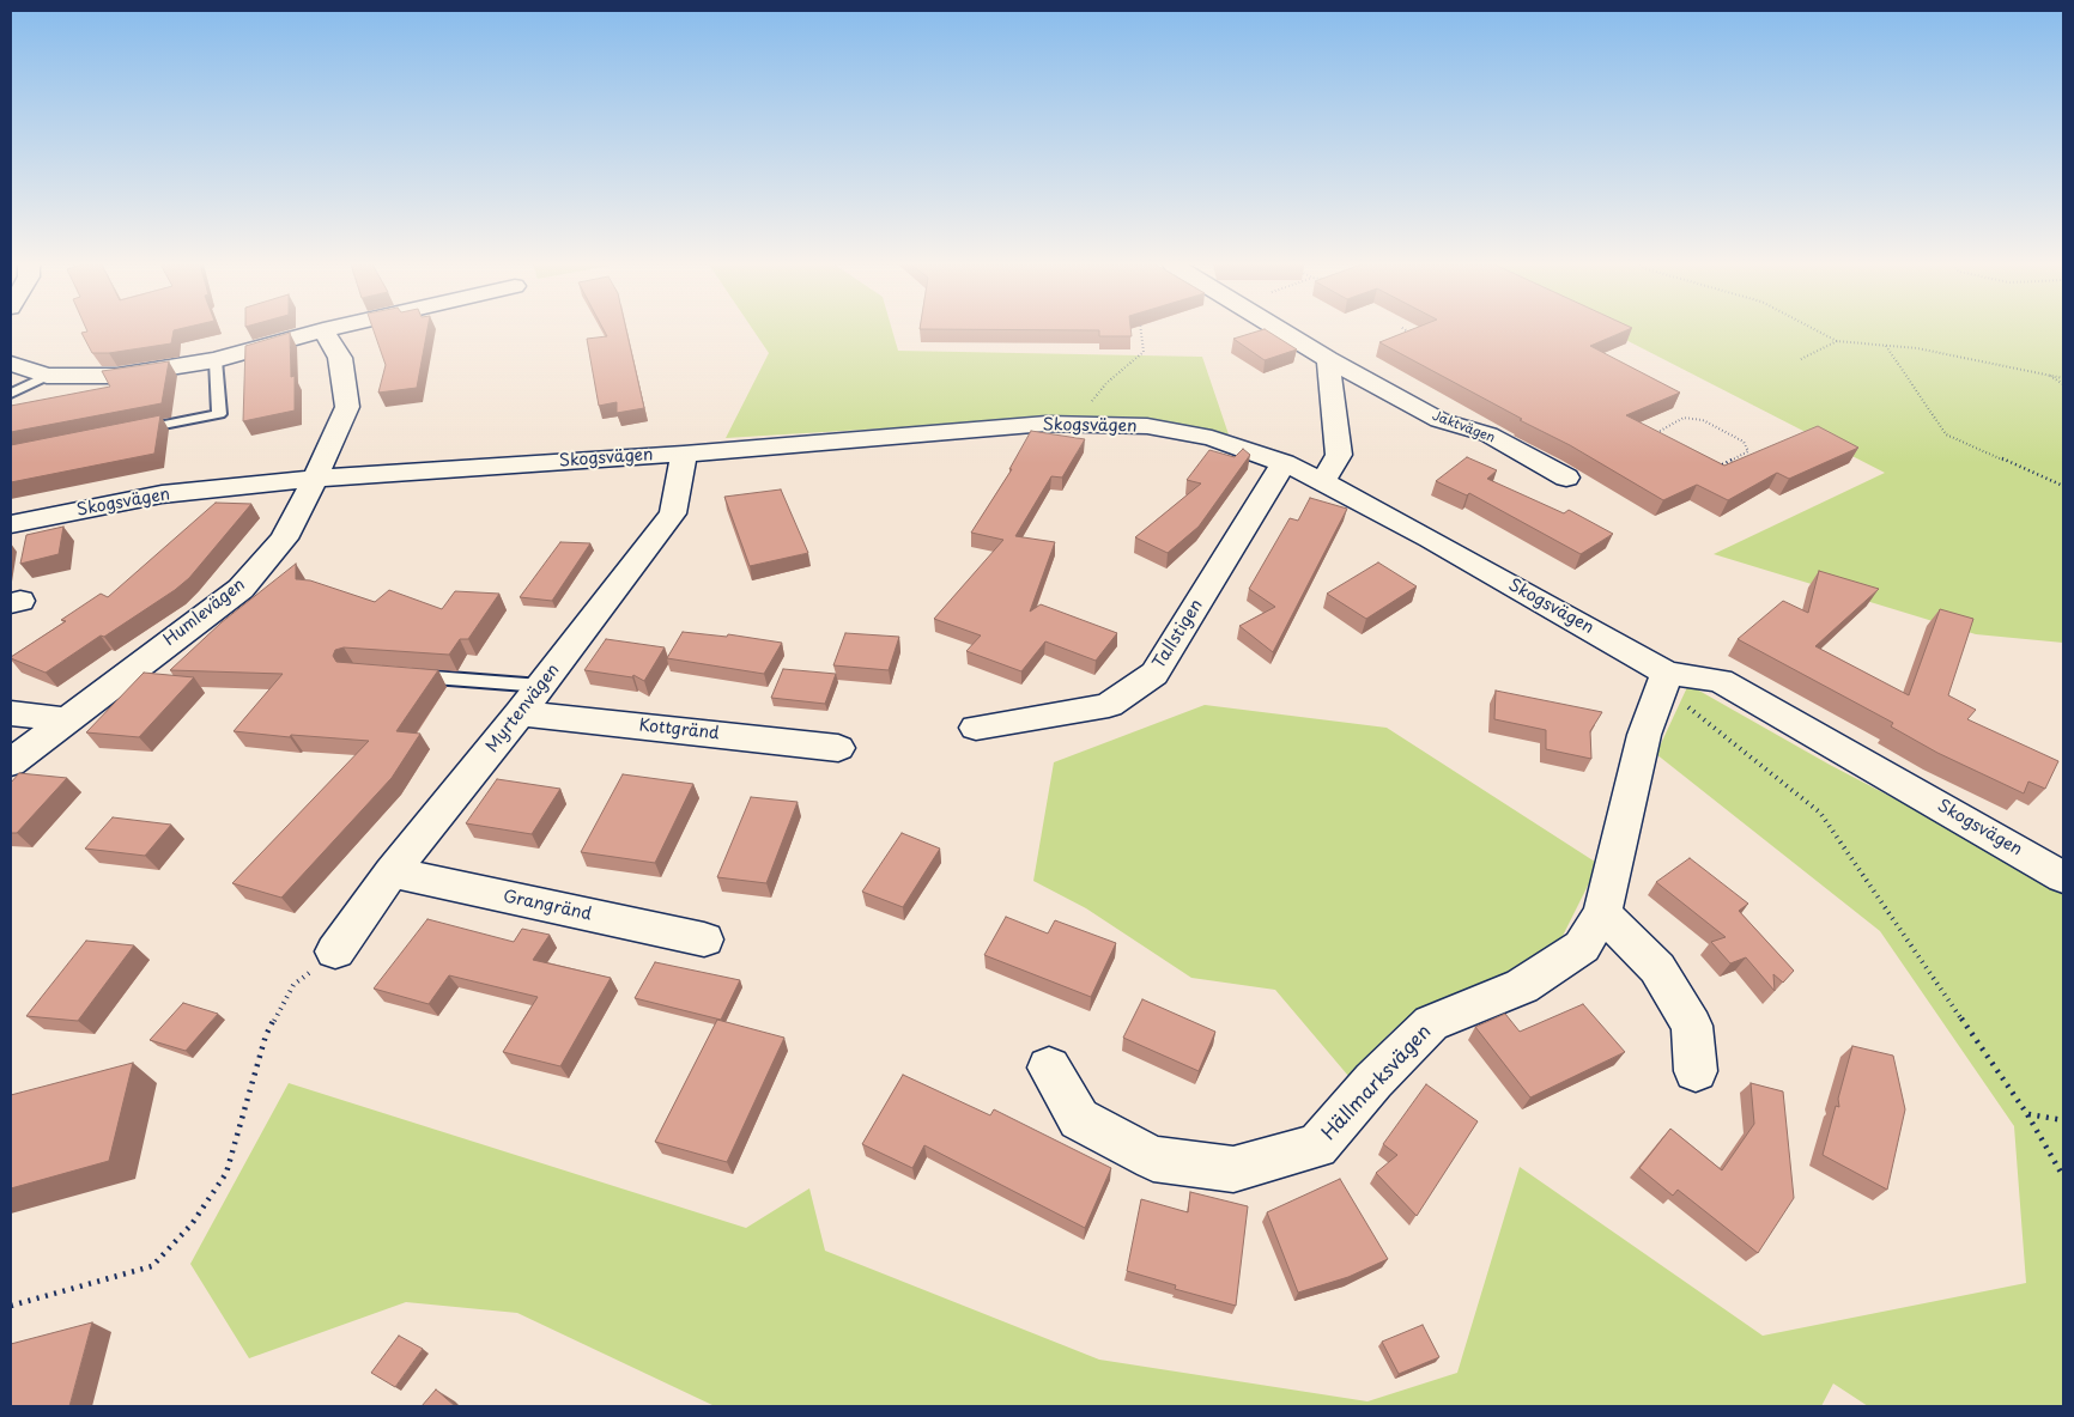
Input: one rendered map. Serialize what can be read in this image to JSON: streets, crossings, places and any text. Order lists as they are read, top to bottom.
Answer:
{
  "streets": {
    "street": [
      "Skogsvägen",
      "Jaktvägen",
      "Humlevägen",
      "Tallstigen",
      "Myrtenvägen",
      "Kottgränd",
      "Grangränd",
      "Hällmarksvägen"
    ]
  },
  "crossings": [
    ["Skogsvägen", "Humlevägen"],
    ["Skogsvägen", "Tallstigen"],
    ["Skogsvägen", "Myrtenvägen"],
    ["Skogsvägen", "Hällmarksvägen"],
    ["Myrtenvägen", "Kottgränd"],
    ["Myrtenvägen", "Grangränd"]
  ]
}
